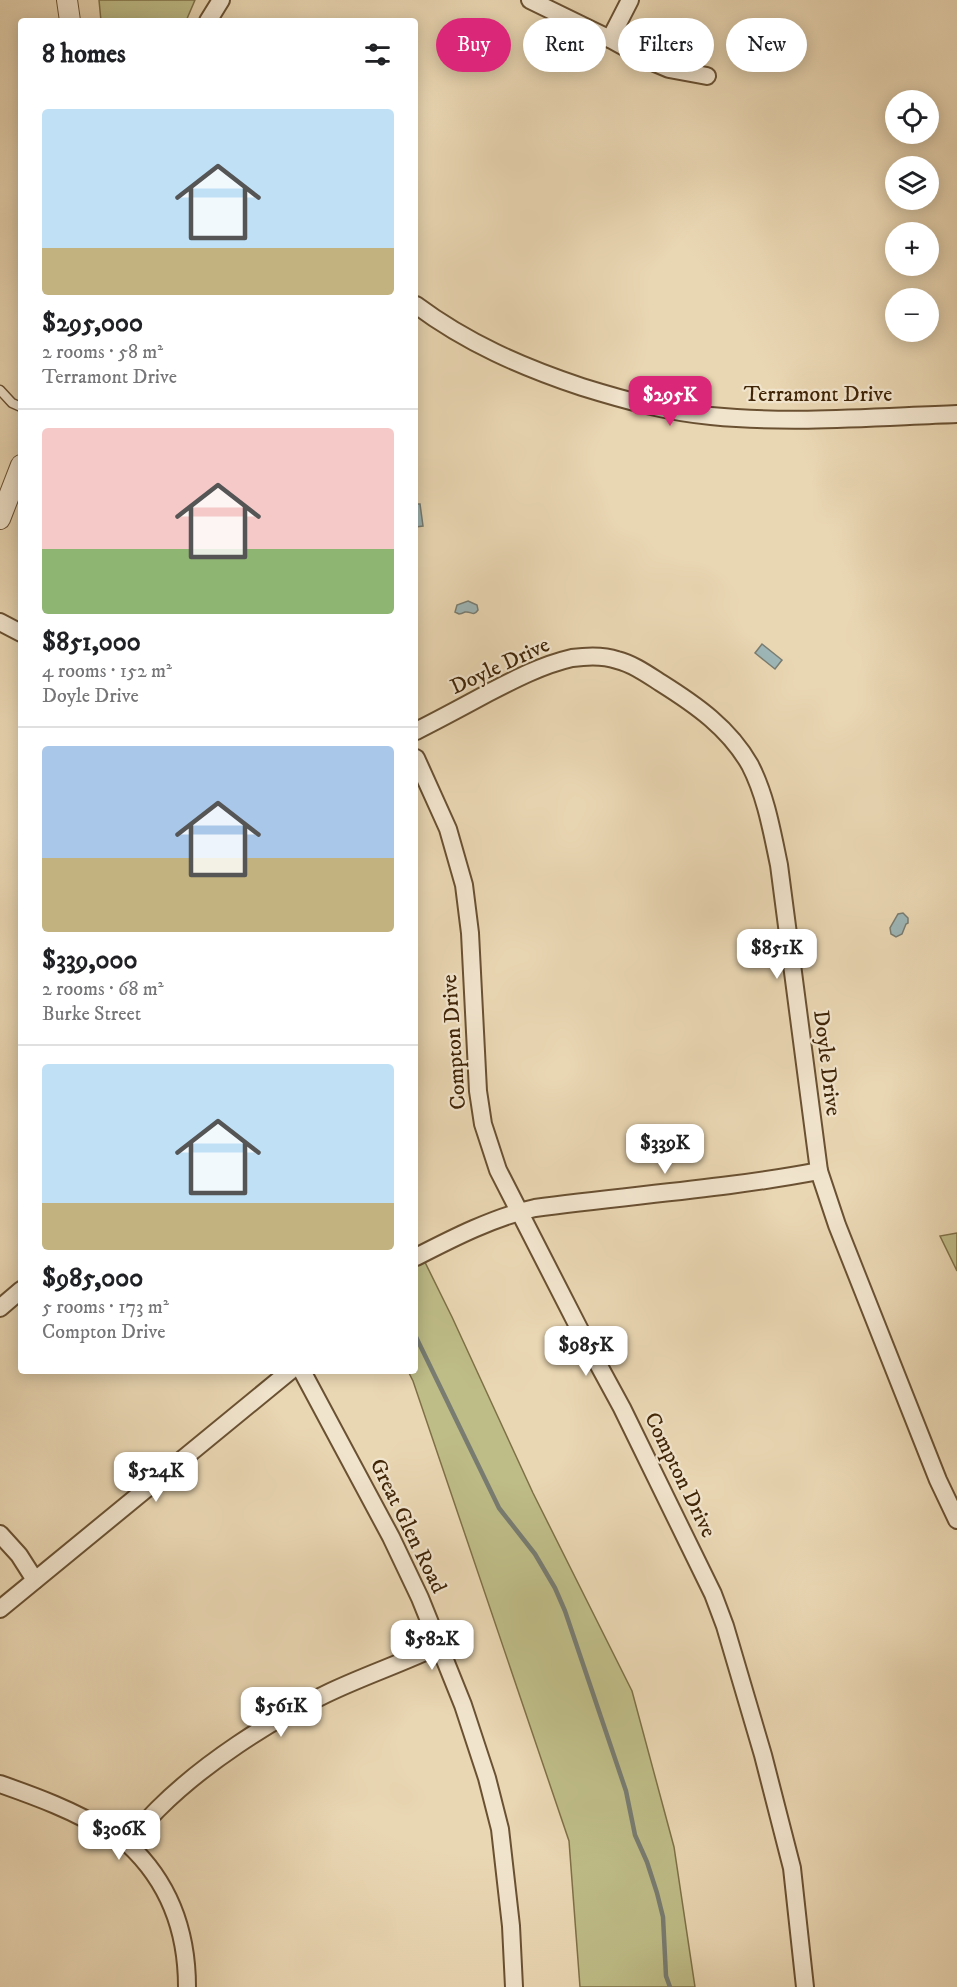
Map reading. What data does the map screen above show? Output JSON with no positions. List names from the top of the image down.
{
  "streets": {
    "street": [
      "Terramont Drive",
      "Doyle Drive",
      "Compton Drive",
      "Great Glen Road"
    ]
  },
  "page": {
    "chip": [
      "Buy",
      "Rent",
      "Filters",
      "New"
    ],
    "heading": "8 homes",
    "map_buttons": ["+", "−"],
    "list": [
      {
        "name": "$295,000",
        "note": "2 rooms · 58 m² · Terramont Drive"
      },
      {
        "name": "$851,000",
        "note": "4 rooms · 152 m² · Doyle Drive"
      },
      {
        "name": "$339,000",
        "note": "2 rooms · 68 m² · Burke Street"
      },
      {
        "name": "$985,000",
        "note": "5 rooms · 173 m² · Compton Drive"
      }
    ],
    "price": [
      "$295K",
      "$851K",
      "$339K",
      "$985K",
      "$524K",
      "$582K",
      "$561K",
      "$306K"
    ]
  }
}
